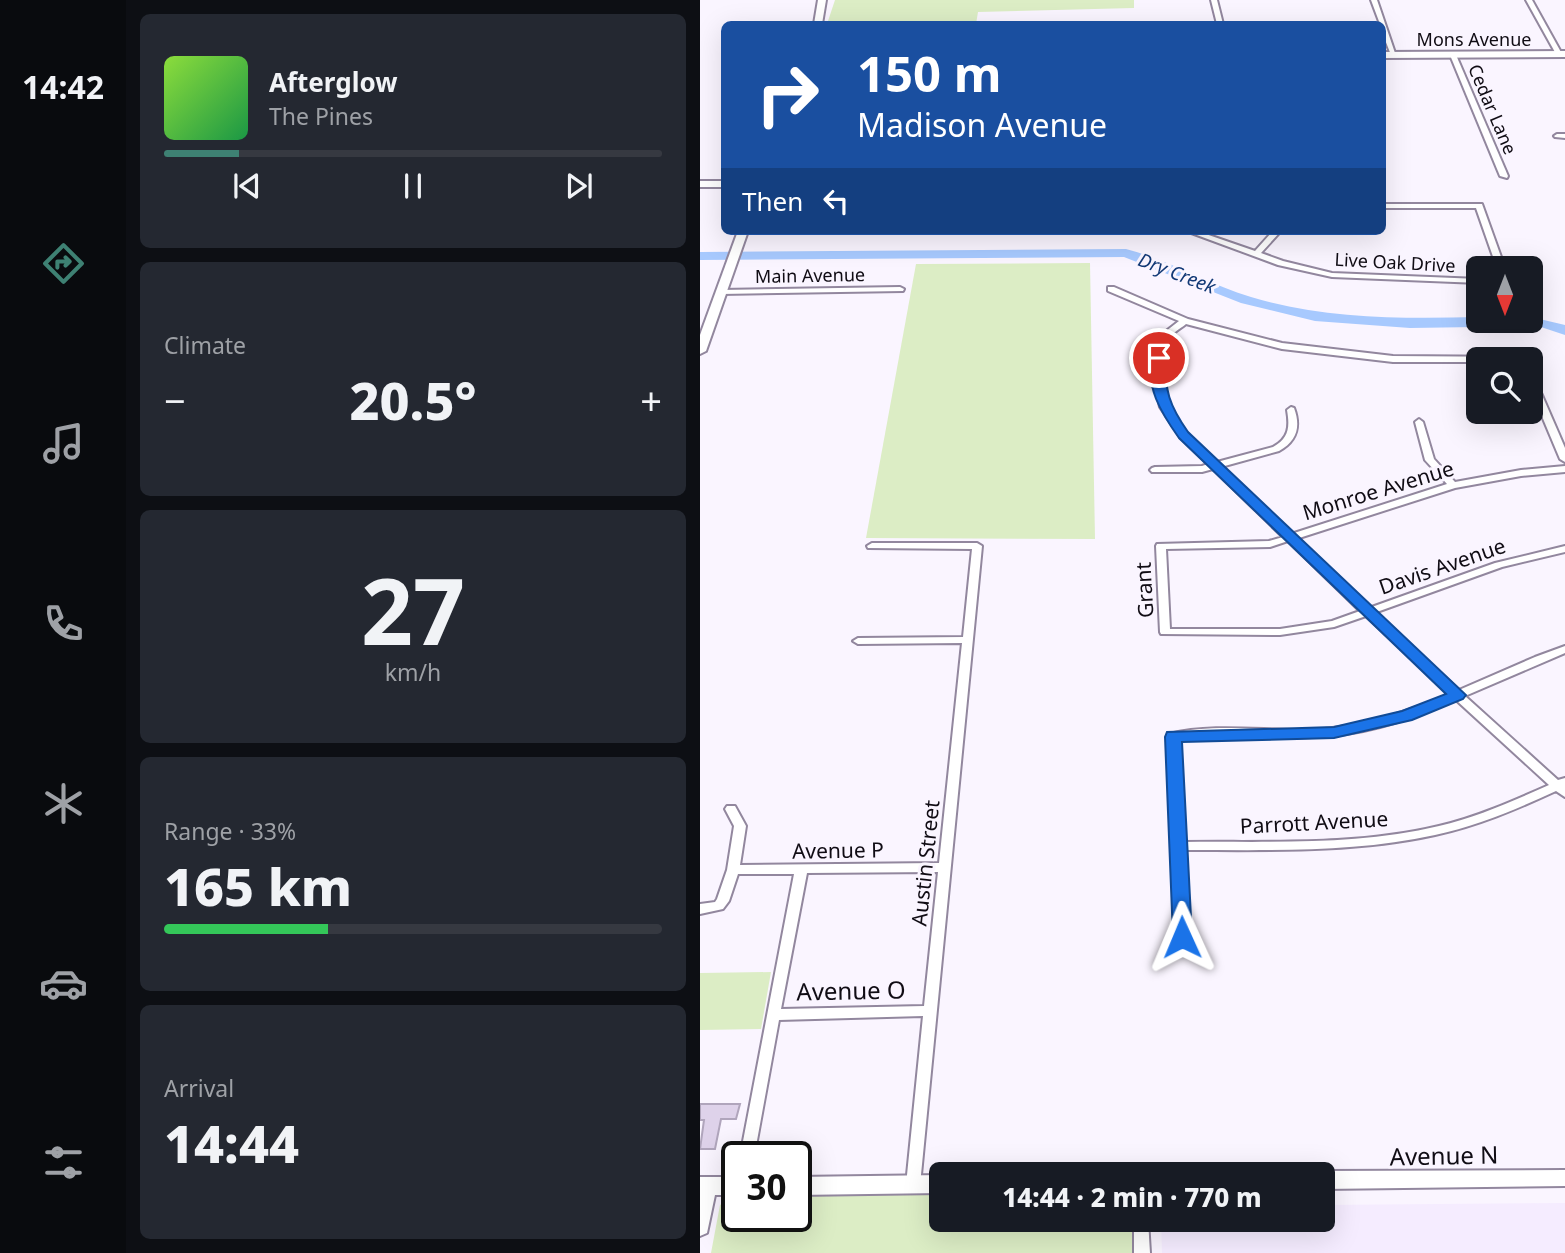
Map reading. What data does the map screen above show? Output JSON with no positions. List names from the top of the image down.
{
  "streets": {
    "street": [
      "Mons Avenue",
      "Cedar Lane",
      "Live Oak Drive",
      "Main Avenue",
      "Monroe Avenue",
      "Davis Avenue",
      "Grant",
      "Parrott Avenue",
      "Avenue P",
      "Austin Street",
      "Avenue O",
      "Avenue N"
    ]
  },
  "crossings": [
    ["Mons Avenue", "Cedar Lane"],
    ["Monroe Avenue", "Grant"],
    ["Davis Avenue", "Grant"],
    ["Avenue P", "Austin Street"],
    ["Austin Street", "Avenue O"]
  ],
  "water": ["Dry Creek"],
  "north": "bottom",
  "page": {
    "tabs": "14:42",
    "turn": ["150 m", "Madison Avenue"],
    "song": ["Afterglow", "The Pines"],
    "then": "Then",
    "tile": [
      "Climate",
      ["27", "km/h"],
      ["Range · 33%", "165 km"],
      ["Arrival", "14:44"]
    ],
    "heat": ["−", "20.5°", "+"],
    "limit": "30",
    "trip": "14:44 · 2 min · 770 m"
  }
}
